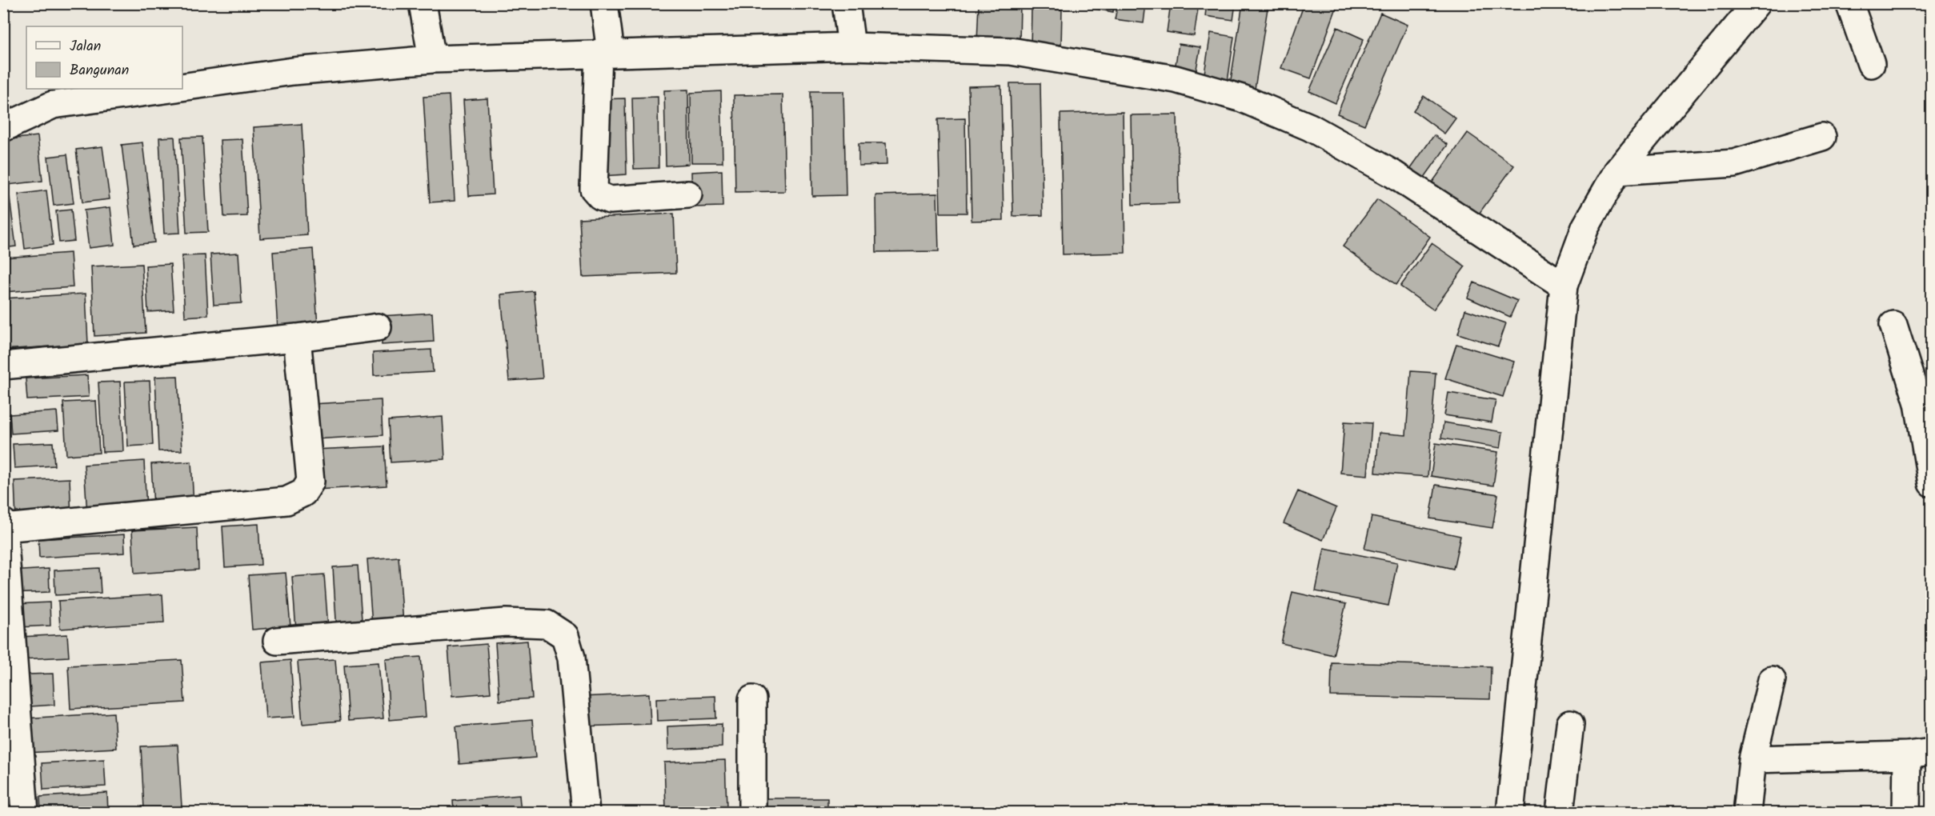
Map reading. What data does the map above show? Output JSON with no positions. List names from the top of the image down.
{
  "legend": ["Jalan", "Bangunan"]
}
